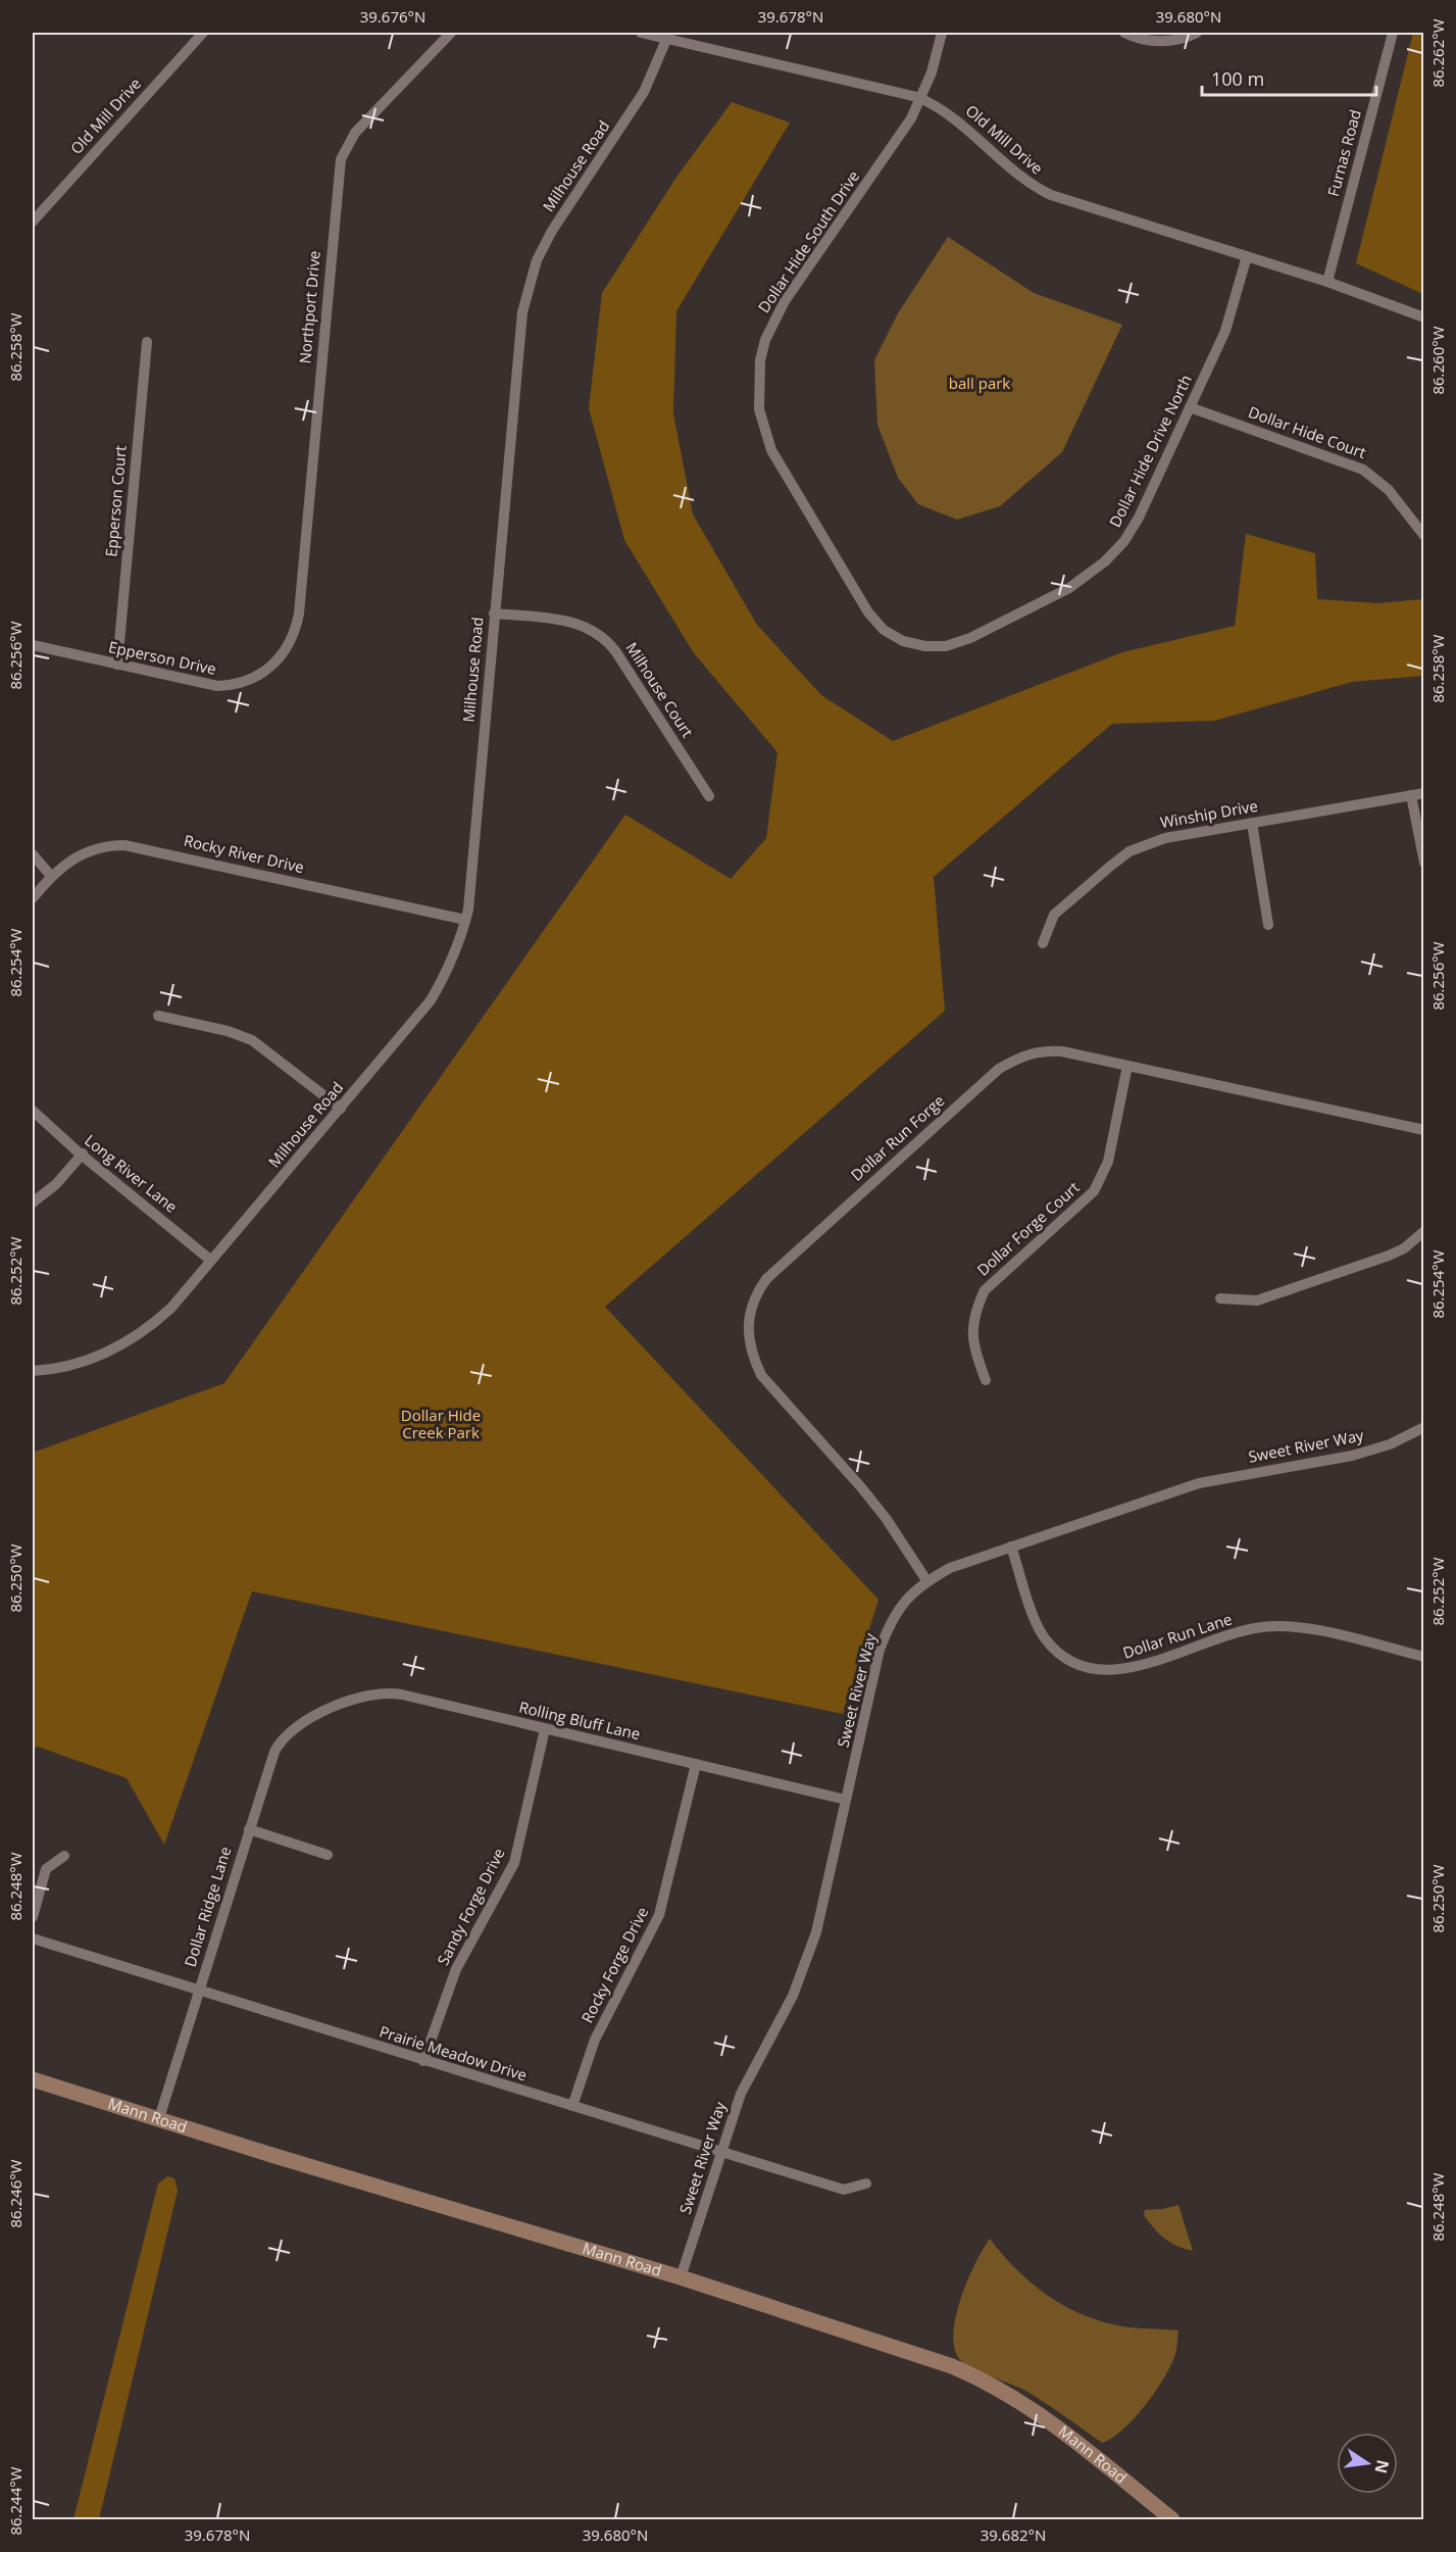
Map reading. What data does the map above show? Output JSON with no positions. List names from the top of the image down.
{
  "streets": {
    "main road": ["Mann Road"],
    "street": [
      "Old Mill Drive",
      "Furnas Road",
      "Milhouse Road",
      "Dollar Hide South Drive",
      "Northport Drive",
      "Dollar Hide Court",
      "Dollar Hide Drive North",
      "Epperson Court",
      "Epperson Drive",
      "Milhouse Court",
      "Winship Drive",
      "Rocky River Drive",
      "Dollar Run Forge",
      "Long River Lane",
      "Dollar Forge Court",
      "Sweet River Way",
      "Dollar Run Lane",
      "Rolling Bluff Lane",
      "Dollar Ridge Lane",
      "Sandy Forge Drive",
      "Rocky Forge Drive",
      "Prairie Meadow Drive"
    ]
  },
  "crossings": [
    ["Old Mill Drive", "Furnas Road"],
    ["Old Mill Drive", "Milhouse Road"],
    ["Old Mill Drive", "Dollar Hide South Drive"],
    ["Old Mill Drive", "Dollar Hide Drive North"],
    ["Milhouse Road", "Milhouse Court"],
    ["Milhouse Road", "Rocky River Drive"],
    ["Milhouse Road", "Long River Lane"],
    ["Dollar Hide South Drive", "Dollar Hide Drive North"],
    ["Northport Drive", "Epperson Drive"],
    ["Dollar Hide Court", "Dollar Hide Drive North"],
    ["Epperson Court", "Epperson Drive"],
    ["Dollar Run Forge", "Dollar Forge Court"],
    ["Dollar Run Forge", "Sweet River Way"],
    ["Sweet River Way", "Dollar Run Lane"],
    ["Sweet River Way", "Rolling Bluff Lane"],
    ["Sweet River Way", "Prairie Meadow Drive"],
    ["Sweet River Way", "Mann Road"],
    ["Rolling Bluff Lane", "Dollar Ridge Lane"],
    ["Rolling Bluff Lane", "Sandy Forge Drive"],
    ["Rolling Bluff Lane", "Rocky Forge Drive"],
    ["Dollar Ridge Lane", "Prairie Meadow Drive"],
    ["Dollar Ridge Lane", "Mann Road"],
    ["Sandy Forge Drive", "Prairie Meadow Drive"],
    ["Rocky Forge Drive", "Prairie Meadow Drive"]
  ],
  "parks": ["ball park", "Dollar Hide Creek Park"],
  "scale_bar": "100 m",
  "north": "right",
  "coordinates": [
    "39.676°N",
    "39.678°N",
    "39.680°N",
    "86.262°W",
    "86.258°W",
    "86.260°W",
    "86.256°W",
    "86.254°W",
    "86.252°W",
    "86.250°W",
    "86.248°W",
    "86.246°W",
    "86.244°W",
    "39.682°N"
  ]
}
